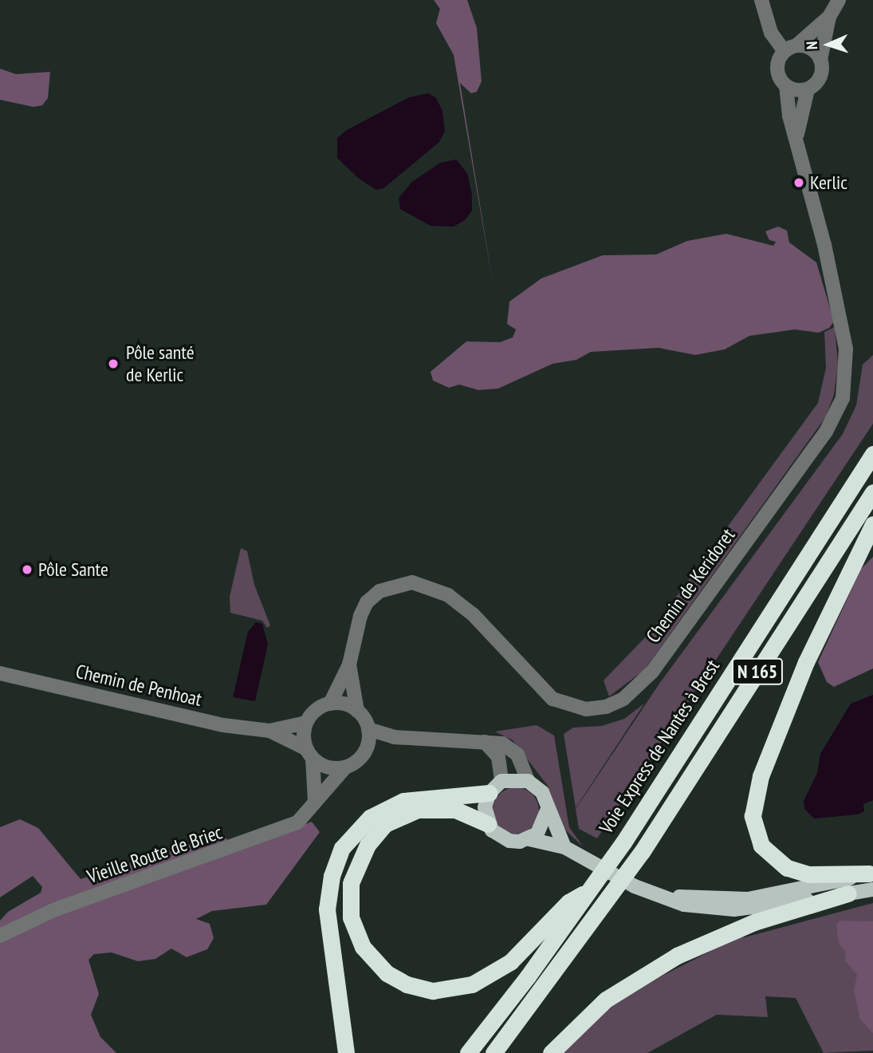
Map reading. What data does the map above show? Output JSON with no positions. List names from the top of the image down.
{
  "streets": {
    "highway": ["N 165", "Voie Express de Nantes à Brest"],
    "street": ["Chemin de Keridoret", "Chemin de Penhoat", "Vieille Route de Briec"]
  },
  "crossings": [
    ["Chemin de Keridoret", "Chemin de Penhoat"],
    ["Chemin de Keridoret", "Vieille Route de Briec"],
    ["Chemin de Penhoat", "Vieille Route de Briec"]
  ],
  "places": ["Kerlic", "Pôle santé de Kerlic", "Pôle Sante"],
  "north": "left"
}
